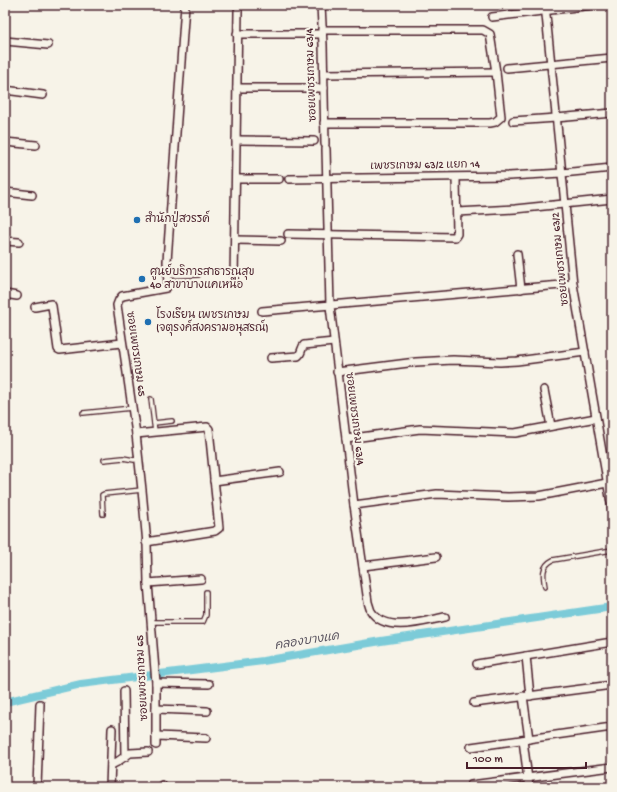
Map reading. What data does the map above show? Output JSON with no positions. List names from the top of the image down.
{
  "streets": {
    "street": [
      "ซอยเพชรเกษม 63/4",
      "เพชรเกษม 63/2 แยก 14",
      "ซอยเพชรเกษม 63/2",
      "ซอยเพชรเกษม 65"
    ]
  },
  "crossings": [
    ["ซอยเพชรเกษม 63/4", "เพชรเกษม 63/2 แยก 14"],
    ["เพชรเกษม 63/2 แยก 14", "ซอยเพชรเกษม 63/2"]
  ],
  "water": ["คลองบางแค"],
  "places": ["สำนักปู่สวรรค์", "ศูนย์บริการสาธารณสุข 40 สาขาบางแคเหนือ", "โรงเรียน เพชรเกษม (จตุรงค์สงครามอนุสรณ์)"],
  "scale_bar": "100 m"
}
